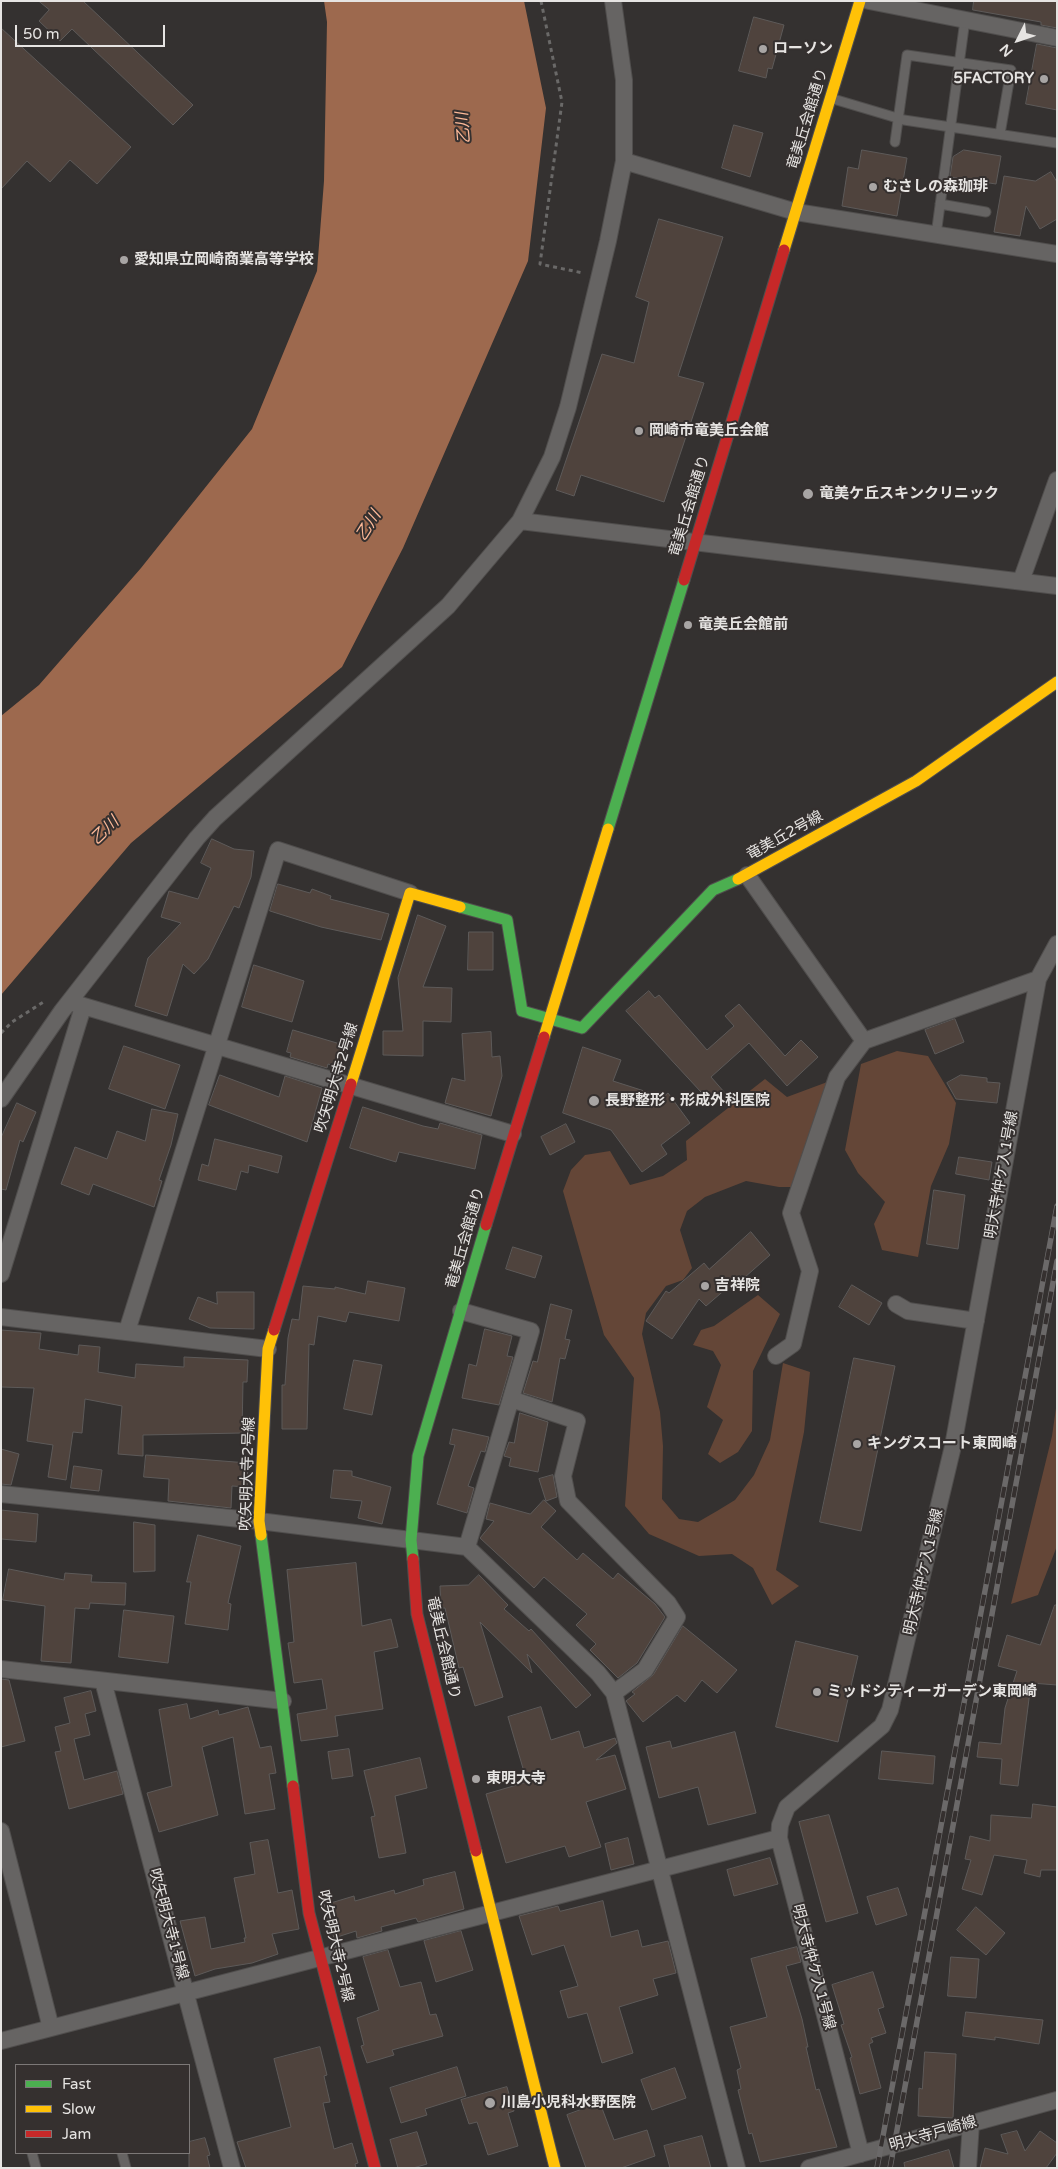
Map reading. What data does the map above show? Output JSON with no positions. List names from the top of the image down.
{
  "streets": {
    "street": [
      "竜美丘会館通り",
      "竜美丘2号線",
      "吹矢明大寺2号線",
      "明大寺仲ケ入1号線",
      "吹矢明大寺1号線",
      "明大寺戸崎線"
    ]
  },
  "crossings": [
    ["竜美丘会館通り", "竜美丘2号線"],
    ["明大寺仲ケ入1号線", "明大寺戸崎線"]
  ],
  "water": ["乙川"],
  "places": [
    "ローソン",
    "5FACTORY",
    "むさしの森珈琲",
    "愛知県立岡崎商業高等学校",
    "岡崎市竜美丘会館",
    "竜美ケ丘スキンクリニック",
    "竜美丘会館前",
    "長野整形・形成外科医院",
    "吉祥院",
    "キングスコート東岡崎",
    "ミッドシティーガーデン東岡崎",
    "東明大寺",
    "川島小児科水野医院"
  ],
  "legend": ["Fast", "Slow", "Jam"],
  "scale_bar": "50 m",
  "north": "bottom left"
}
